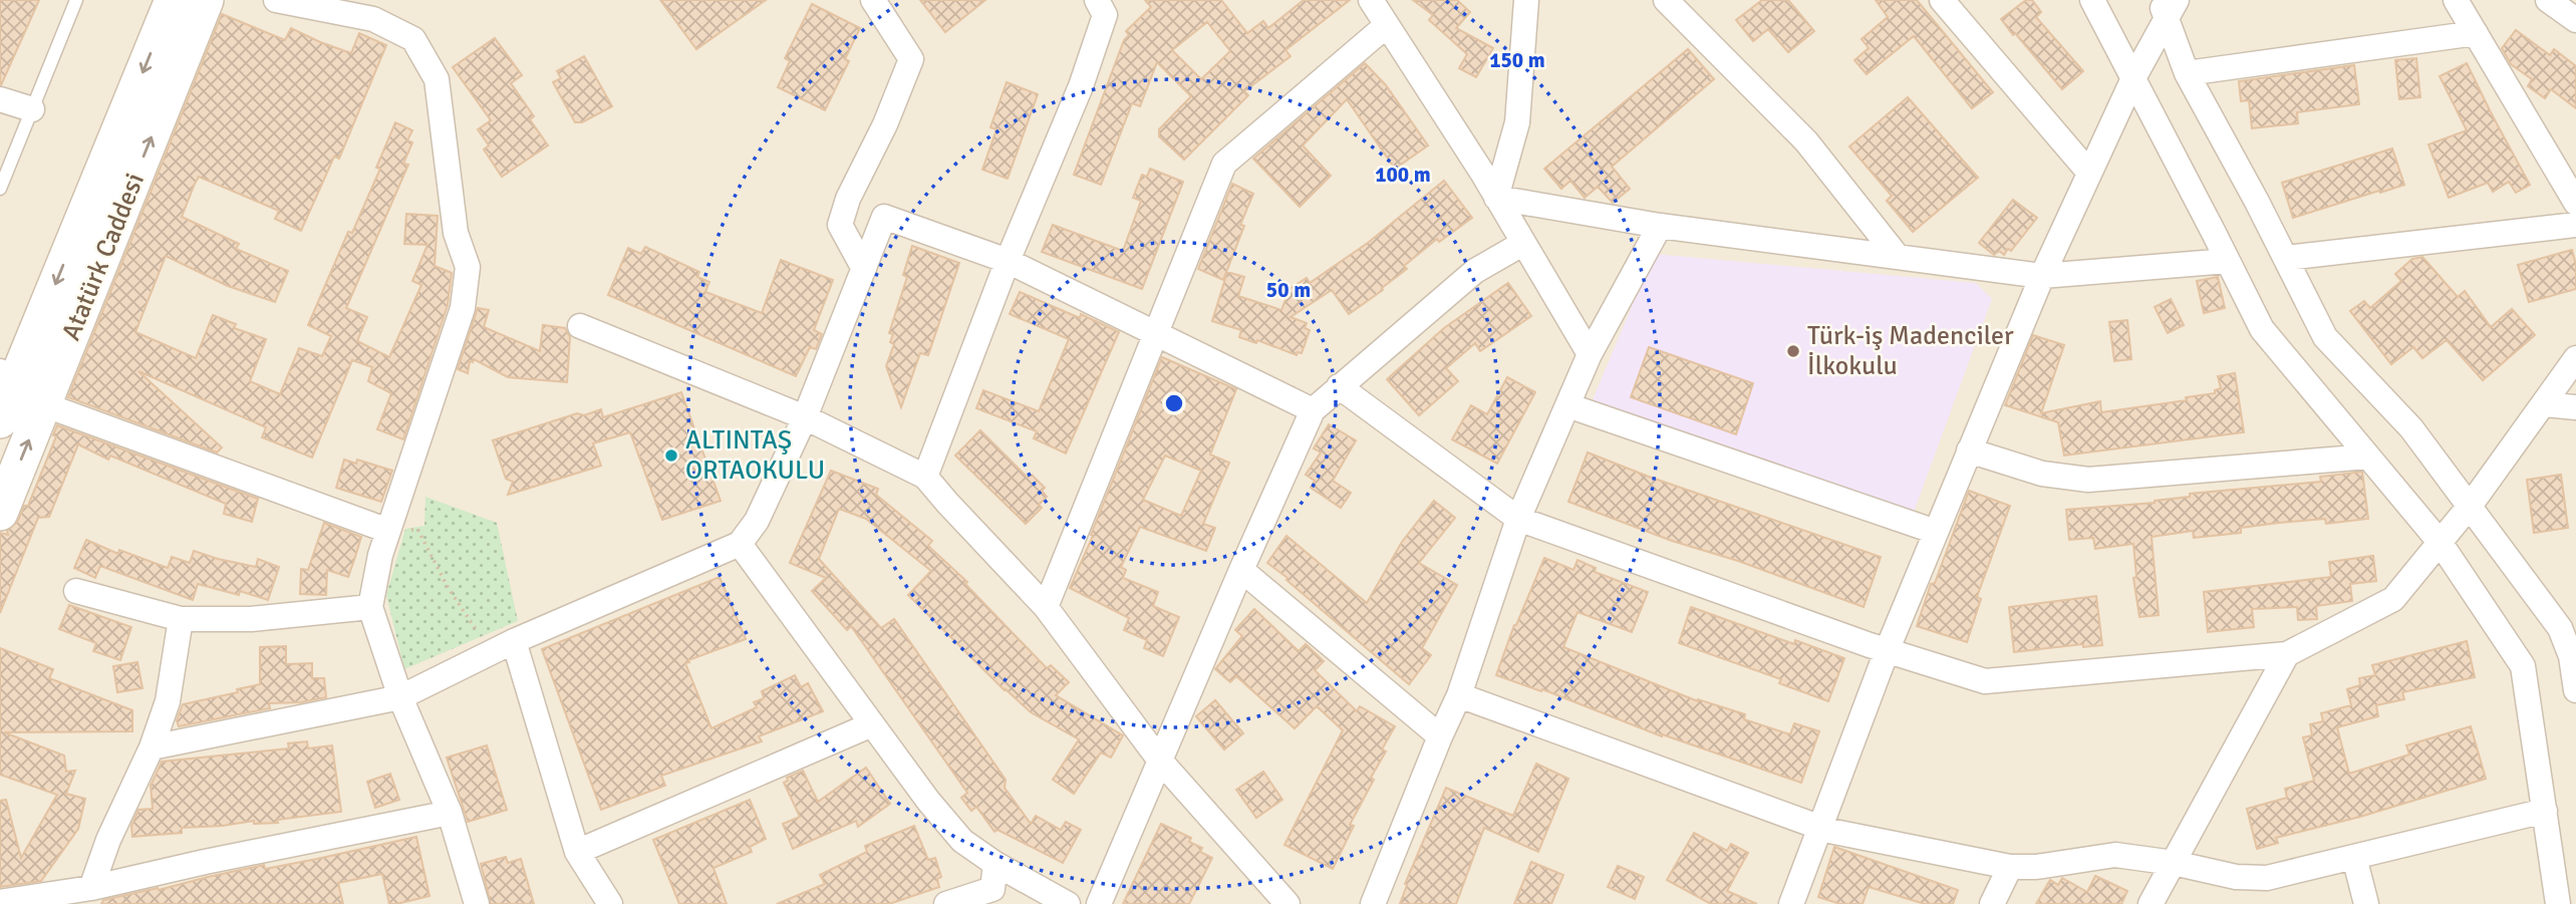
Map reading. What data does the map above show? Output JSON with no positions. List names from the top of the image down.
{
  "streets": {
    "main road": ["Atatürk Caddesi"]
  },
  "places": ["Türk-iş Madenciler İlkokulu", "ALTINTAŞ ORTAOKULU"],
  "rings": ["150 m", "100 m", "50 m"]
}
